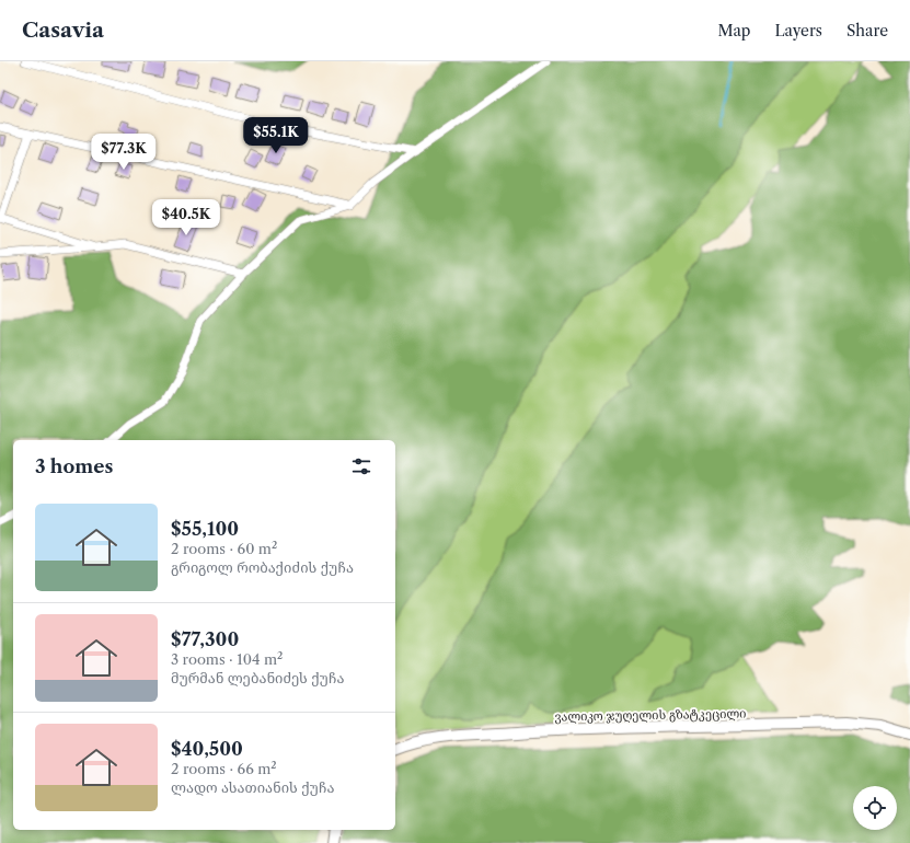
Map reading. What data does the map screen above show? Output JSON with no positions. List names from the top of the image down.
{
  "streets": {
    "main road": ["ვალიკო ჯუღელის გზატკეცილი"]
  },
  "page": {
    "header": "Casavia",
    "nav": ["Map", "Layers", "Share"],
    "price": ["$55.1K", "$77.3K", "$40.5K"],
    "heading": "3 homes",
    "list": [
      {
        "name": "$55,100",
        "note": "2 rooms · 60 m² · გრიგოლ რობაქიძის ქუჩა"
      },
      {
        "name": "$77,300",
        "note": "3 rooms · 104 m² · მურმან ლებანიძეს ქუჩა"
      },
      {
        "name": "$40,500",
        "note": "2 rooms · 66 m² · ლადო ასათიანის ქუჩა"
      }
    ]
  }
}
